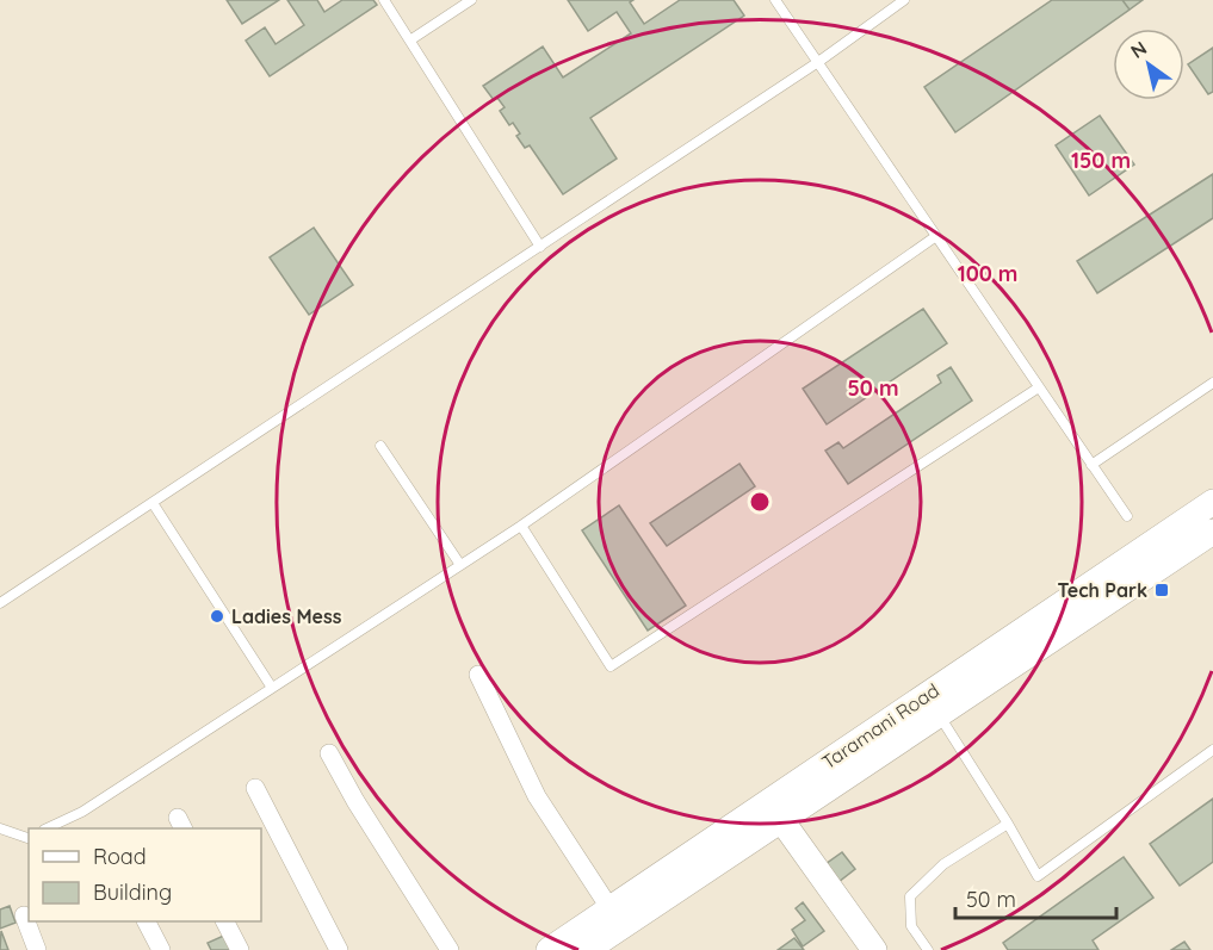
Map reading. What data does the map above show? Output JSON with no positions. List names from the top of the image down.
{
  "streets": {
    "street": ["Taramani Road"]
  },
  "places": {
    "transit": ["Tech Park"],
    "other": ["Ladies Mess"]
  },
  "legend": ["Road", "Building"],
  "scale_bar": "50 m",
  "north": "top left",
  "rings": ["150 m", "100 m", "50 m"]
}
